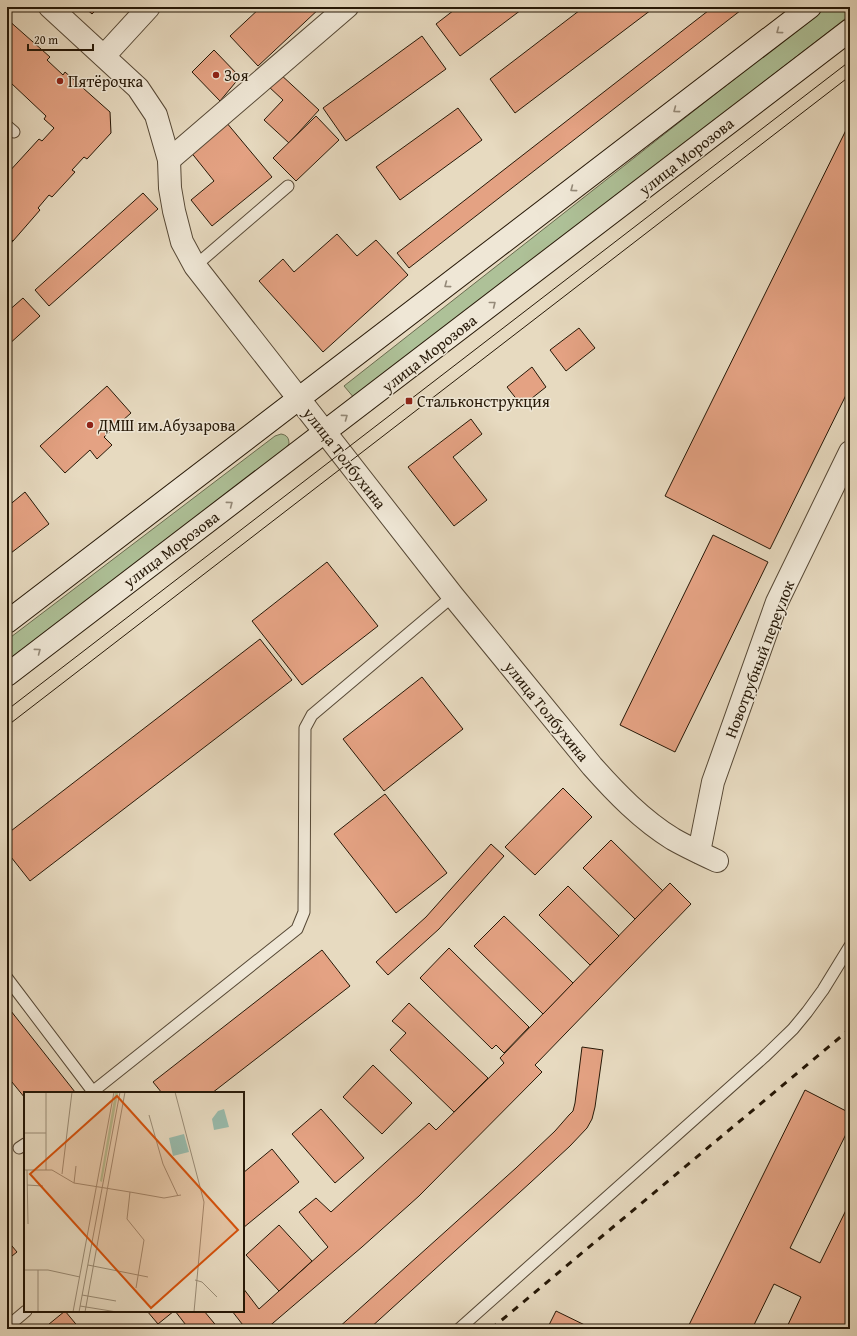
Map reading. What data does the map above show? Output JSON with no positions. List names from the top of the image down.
{
  "streets": {
    "main road": ["улица Морозова", "улица Толбухина", "Новотрубный переулок"]
  },
  "crossings": [
    ["улица Морозова", "улица Толбухина"],
    ["улица Толбухина", "Новотрубный переулок"]
  ],
  "places": {
    "other": ["Зоя", "Пятёрочка", "ДМШ им.Абузарова"],
    "transit": ["Стальконструкция"]
  },
  "scale_bar": "20 m"
}
